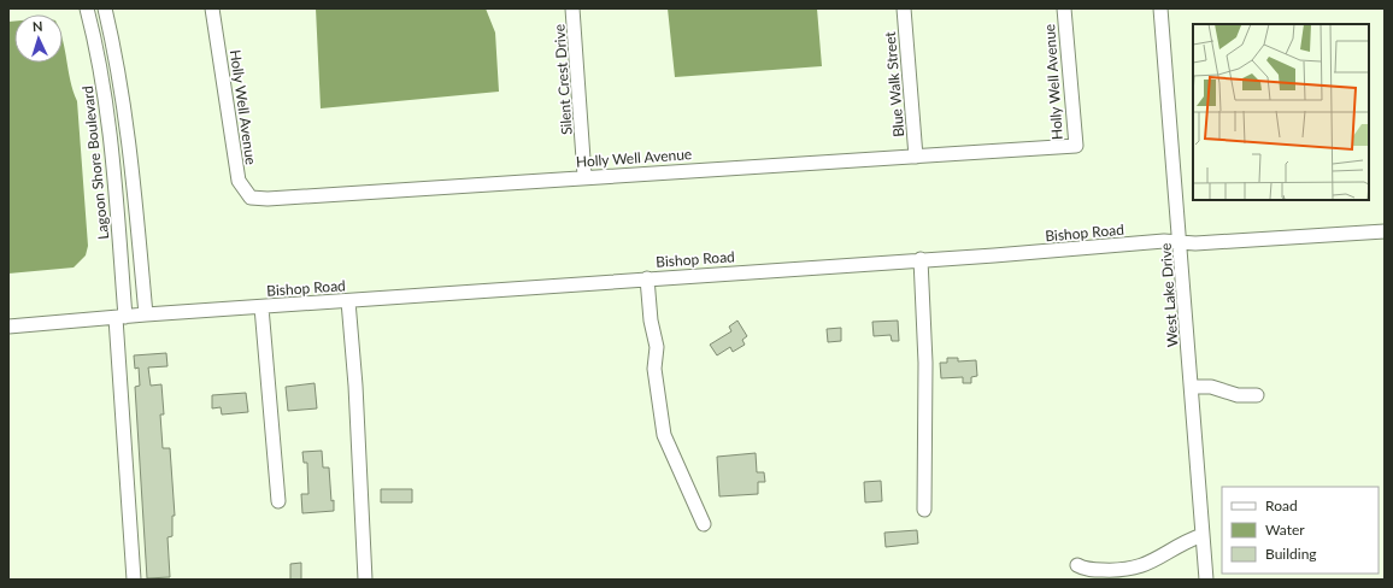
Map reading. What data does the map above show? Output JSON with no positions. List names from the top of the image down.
{
  "streets": {
    "street": [
      "Silent Crest Drive",
      "Holly Well Avenue",
      "Blue Walk Street",
      "Lagoon Shore Boulevard",
      "Bishop Road",
      "West Lake Drive"
    ]
  },
  "crossings": [
    ["Silent Crest Drive", "Holly Well Avenue"],
    ["Holly Well Avenue", "Blue Walk Street"],
    ["Lagoon Shore Boulevard", "Bishop Road"],
    ["Bishop Road", "West Lake Drive"]
  ],
  "legend": ["Road", "Water", "Building"],
  "north": "top"
}
